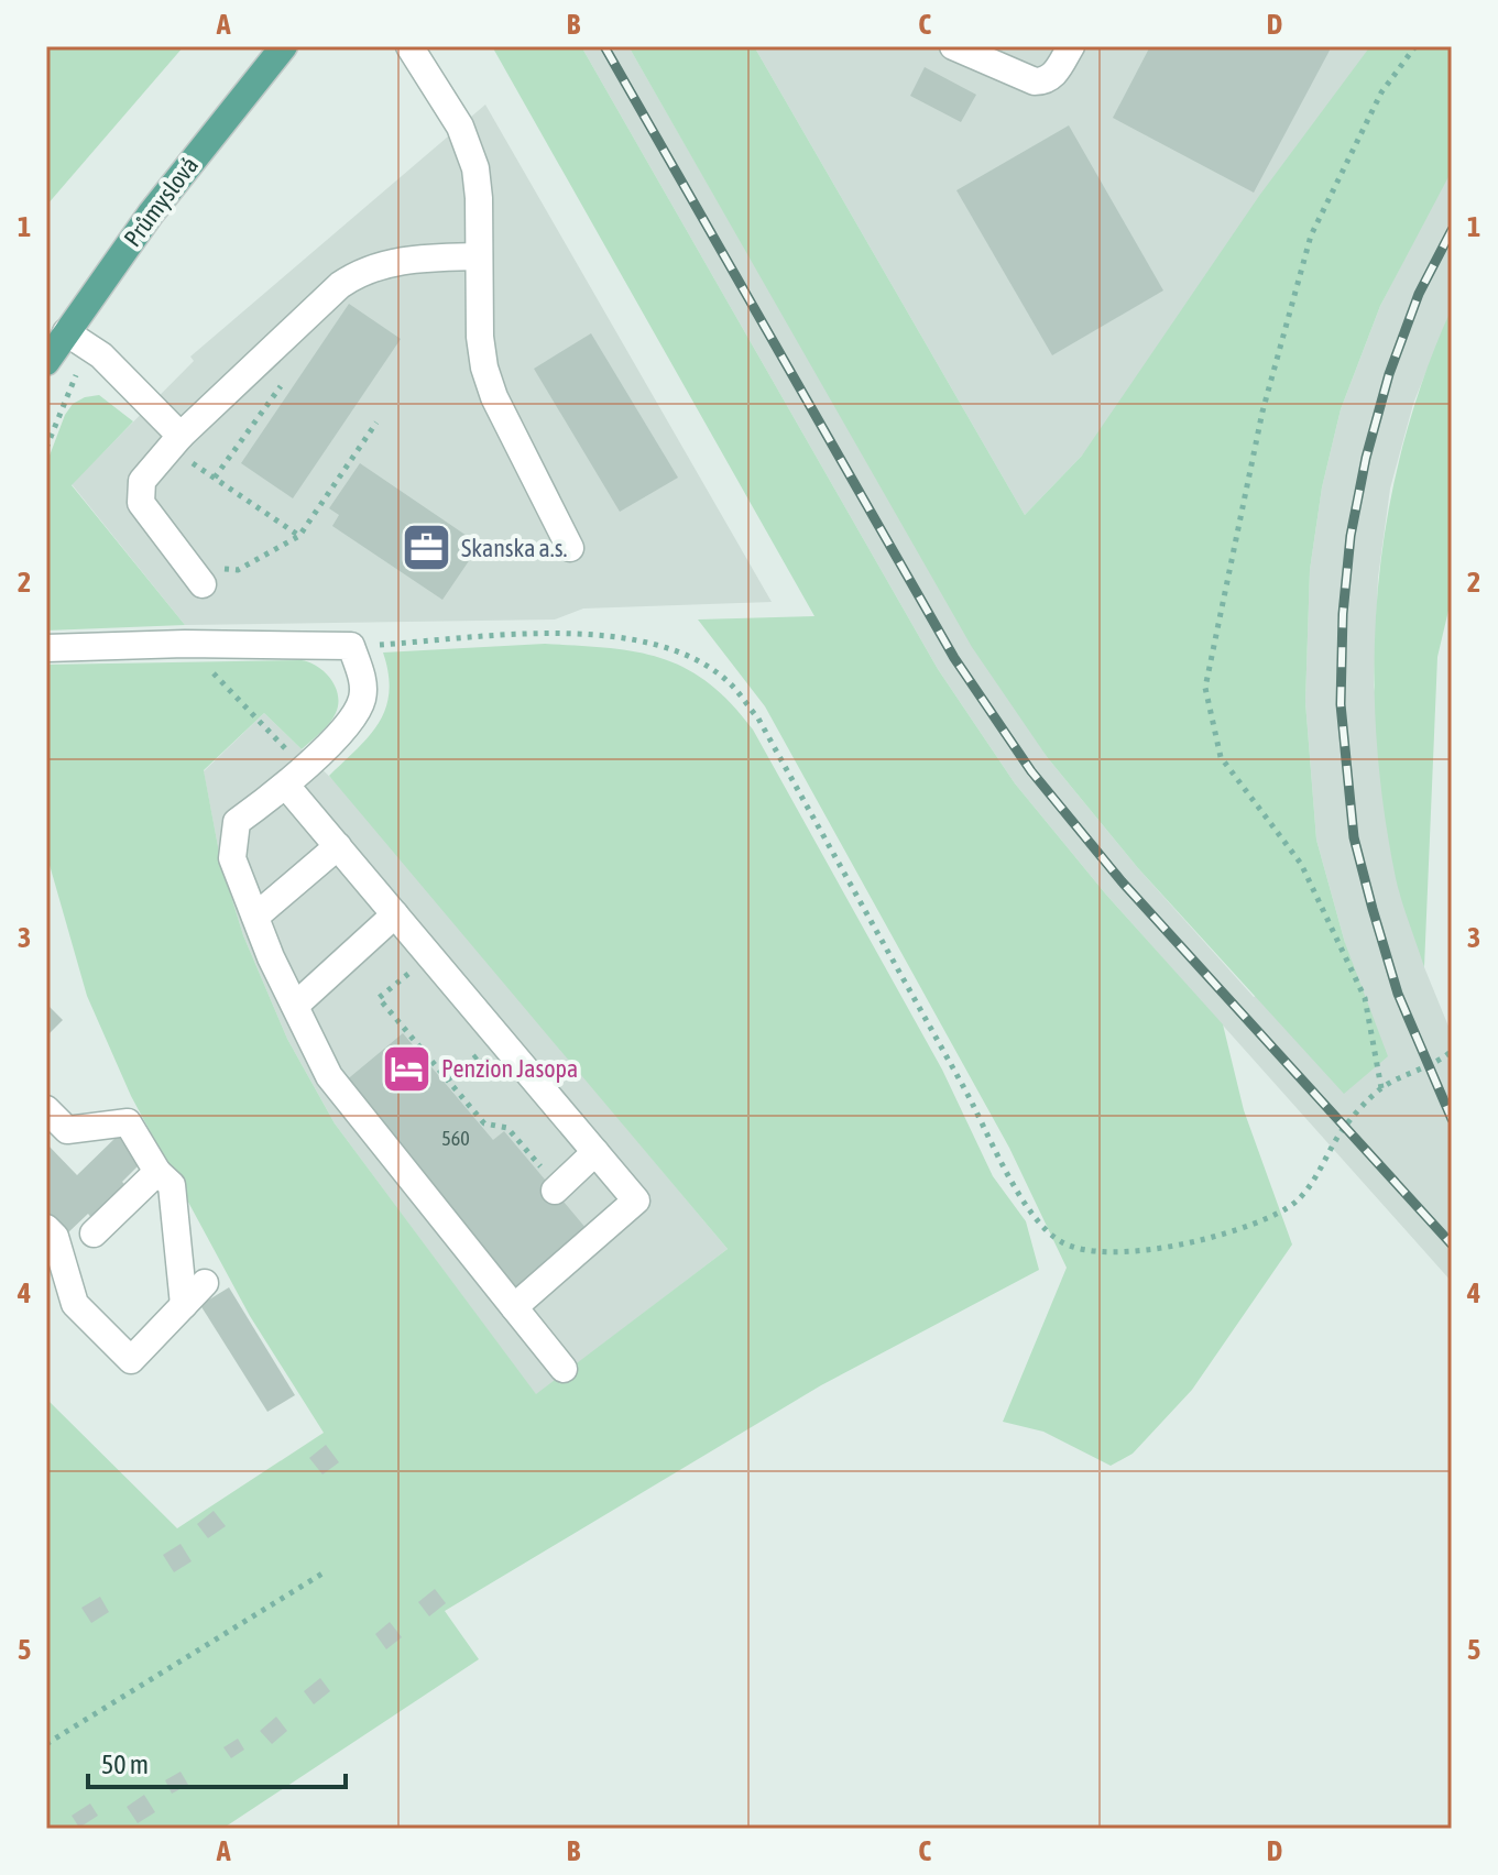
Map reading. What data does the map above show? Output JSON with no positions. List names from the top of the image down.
{
  "streets": {
    "main road": ["Průmyslová"]
  },
  "places": {
    "office": ["Skanska a.s."],
    "hotel": ["Penzion Jasopa"]
  },
  "house_numbers": ["560"],
  "scale_bar": "50 m",
  "grid": {
    "columns": [
      "A",
      "B",
      "C",
      "D"
    ],
    "rows": [
      "1",
      "2",
      "3",
      "4",
      "5"
    ]
  }
}
